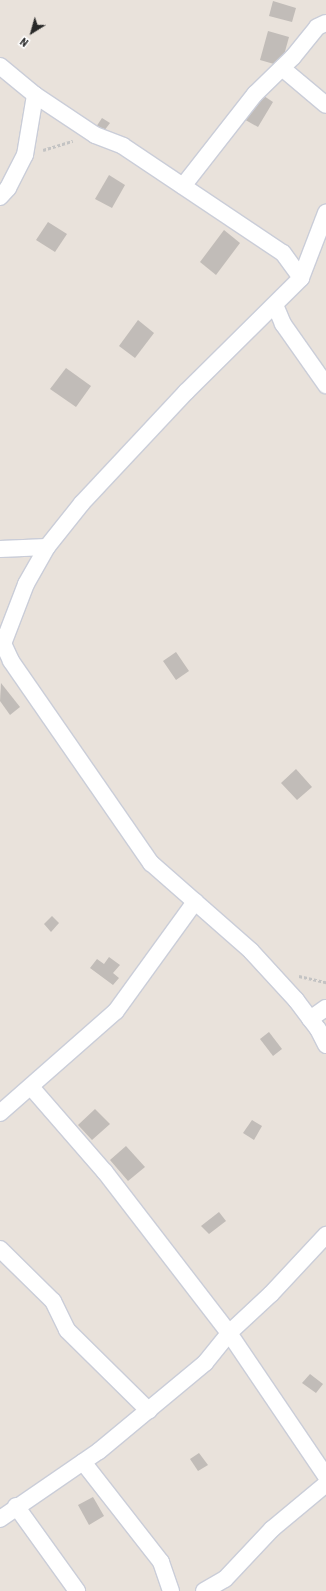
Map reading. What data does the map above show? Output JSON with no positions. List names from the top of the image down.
{
  "north": "bottom left"
}
